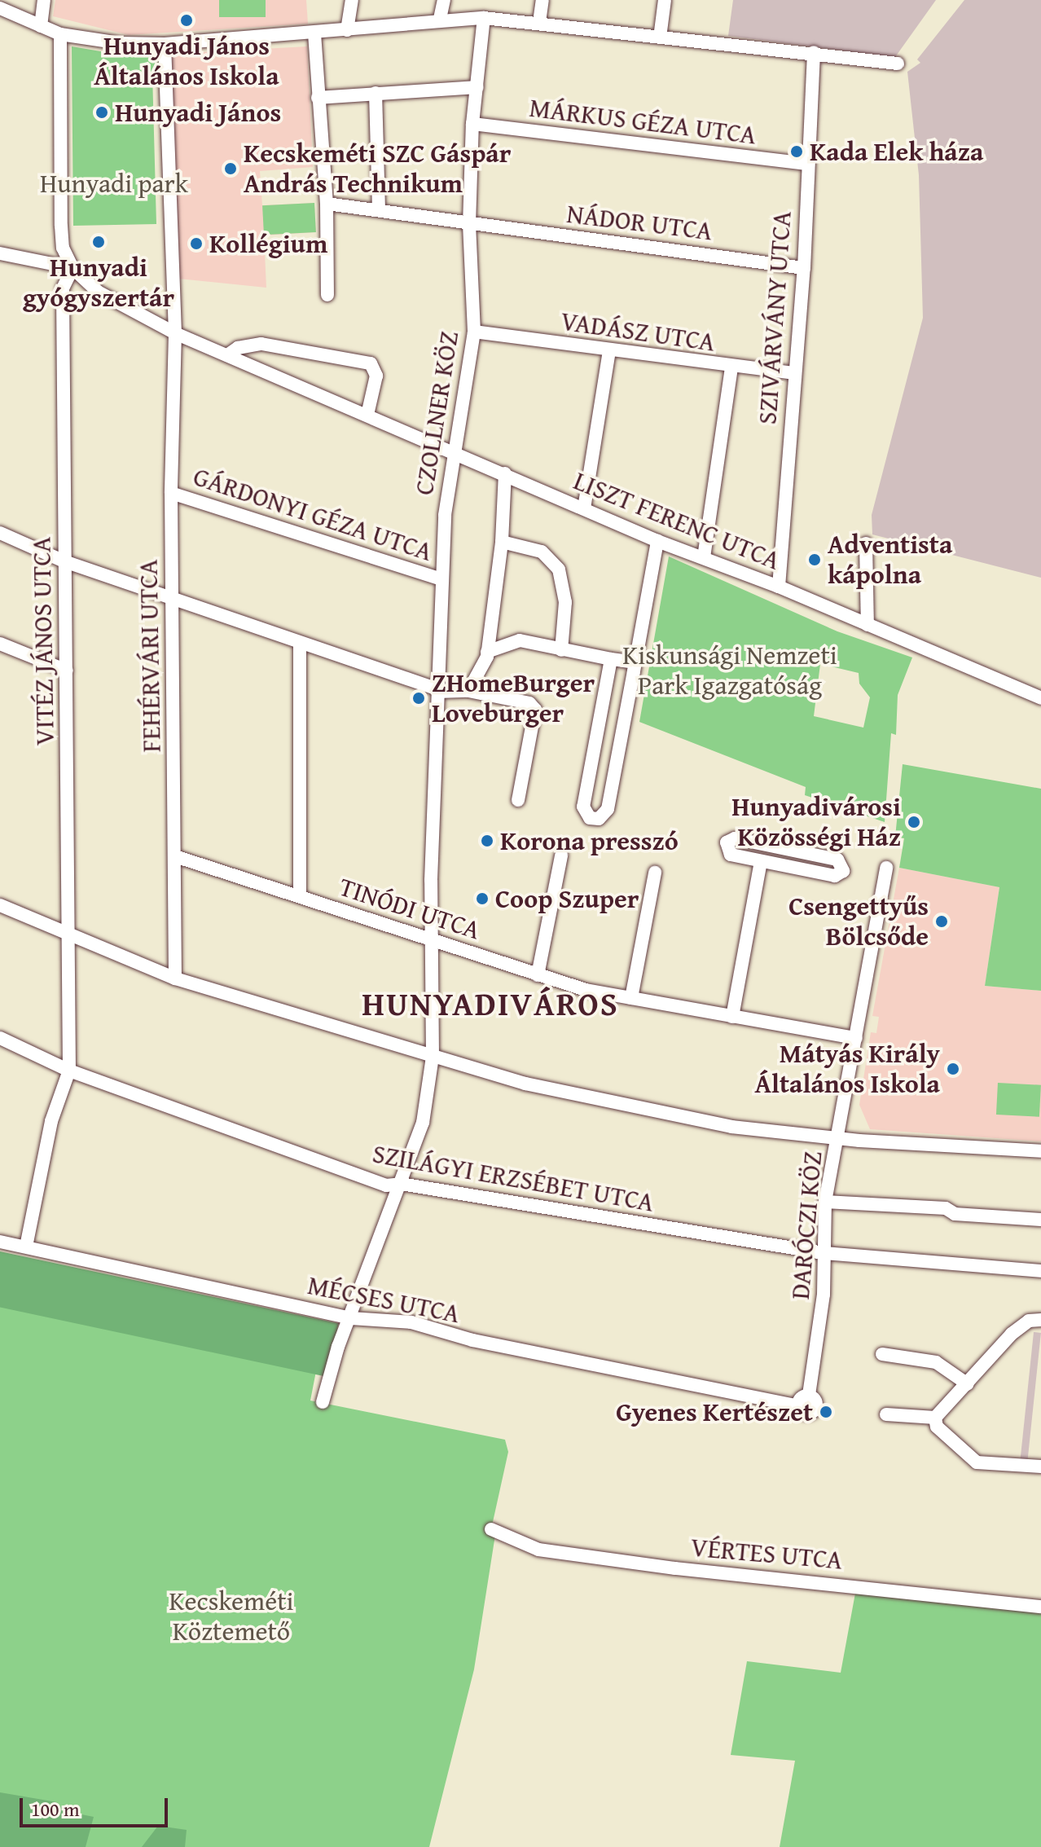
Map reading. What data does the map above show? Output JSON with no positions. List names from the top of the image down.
{
  "streets": {
    "street": [
      "MÁRKUS GÉZA UTCA",
      "NÁDOR UTCA",
      "SZIVÁRVÁNY UTCA",
      "VADÁSZ UTCA",
      "CZOLLNER KÖZ",
      "GÁRDONYI GÉZA UTCA",
      "LISZT FERENC UTCA",
      "VITÉZ JÁNOS UTCA",
      "FEHÉRVÁRI UTCA",
      "TINÓDI UTCA",
      "SZILÁGYI ERZSÉBET UTCA",
      "DARÓCZI KÖZ",
      "MÉCSES UTCA",
      "VÉRTES UTCA"
    ]
  },
  "crossings": [
    ["MÁRKUS GÉZA UTCA", "SZIVÁRVÁNY UTCA"],
    ["MÁRKUS GÉZA UTCA", "CZOLLNER KÖZ"],
    ["NÁDOR UTCA", "SZIVÁRVÁNY UTCA"],
    ["NÁDOR UTCA", "CZOLLNER KÖZ"],
    ["SZIVÁRVÁNY UTCA", "VADÁSZ UTCA"],
    ["SZIVÁRVÁNY UTCA", "LISZT FERENC UTCA"],
    ["VADÁSZ UTCA", "CZOLLNER KÖZ"],
    ["CZOLLNER KÖZ", "GÁRDONYI GÉZA UTCA"],
    ["CZOLLNER KÖZ", "LISZT FERENC UTCA"],
    ["CZOLLNER KÖZ", "TINÓDI UTCA"],
    ["CZOLLNER KÖZ", "SZILÁGYI ERZSÉBET UTCA"],
    ["CZOLLNER KÖZ", "MÉCSES UTCA"],
    ["GÁRDONYI GÉZA UTCA", "FEHÉRVÁRI UTCA"],
    ["LISZT FERENC UTCA", "VITÉZ JÁNOS UTCA"],
    ["LISZT FERENC UTCA", "FEHÉRVÁRI UTCA"],
    ["VITÉZ JÁNOS UTCA", "SZILÁGYI ERZSÉBET UTCA"],
    ["VITÉZ JÁNOS UTCA", "MÉCSES UTCA"],
    ["FEHÉRVÁRI UTCA", "TINÓDI UTCA"],
    ["TINÓDI UTCA", "DARÓCZI KÖZ"],
    ["SZILÁGYI ERZSÉBET UTCA", "DARÓCZI KÖZ"],
    ["DARÓCZI KÖZ", "MÉCSES UTCA"]
  ],
  "districts": ["HUNYADIVÁROS"],
  "parks": ["Hunyadi park", "Kiskunsági Nemzeti Park Igazgatóság", "Kecskeméti Köztemető"],
  "places": [
    "Hunyadi János Általános Iskola",
    "Hunyadi János",
    "Kada Elek háza",
    "Kecskeméti SZC Gáspár András Technikum",
    "Hunyadi gyógyszertár",
    "Kollégium",
    "Adventista kápolna",
    "ZHomeBurger Loveburger",
    "Hunyadivárosi Közösségi Ház",
    "Korona presszó",
    "Coop Szuper",
    "Csengettyűs Bölcsőde",
    "Mátyás Király Általános Iskola",
    "Gyenes Kertészet"
  ],
  "scale_bar": "100 m"
}
